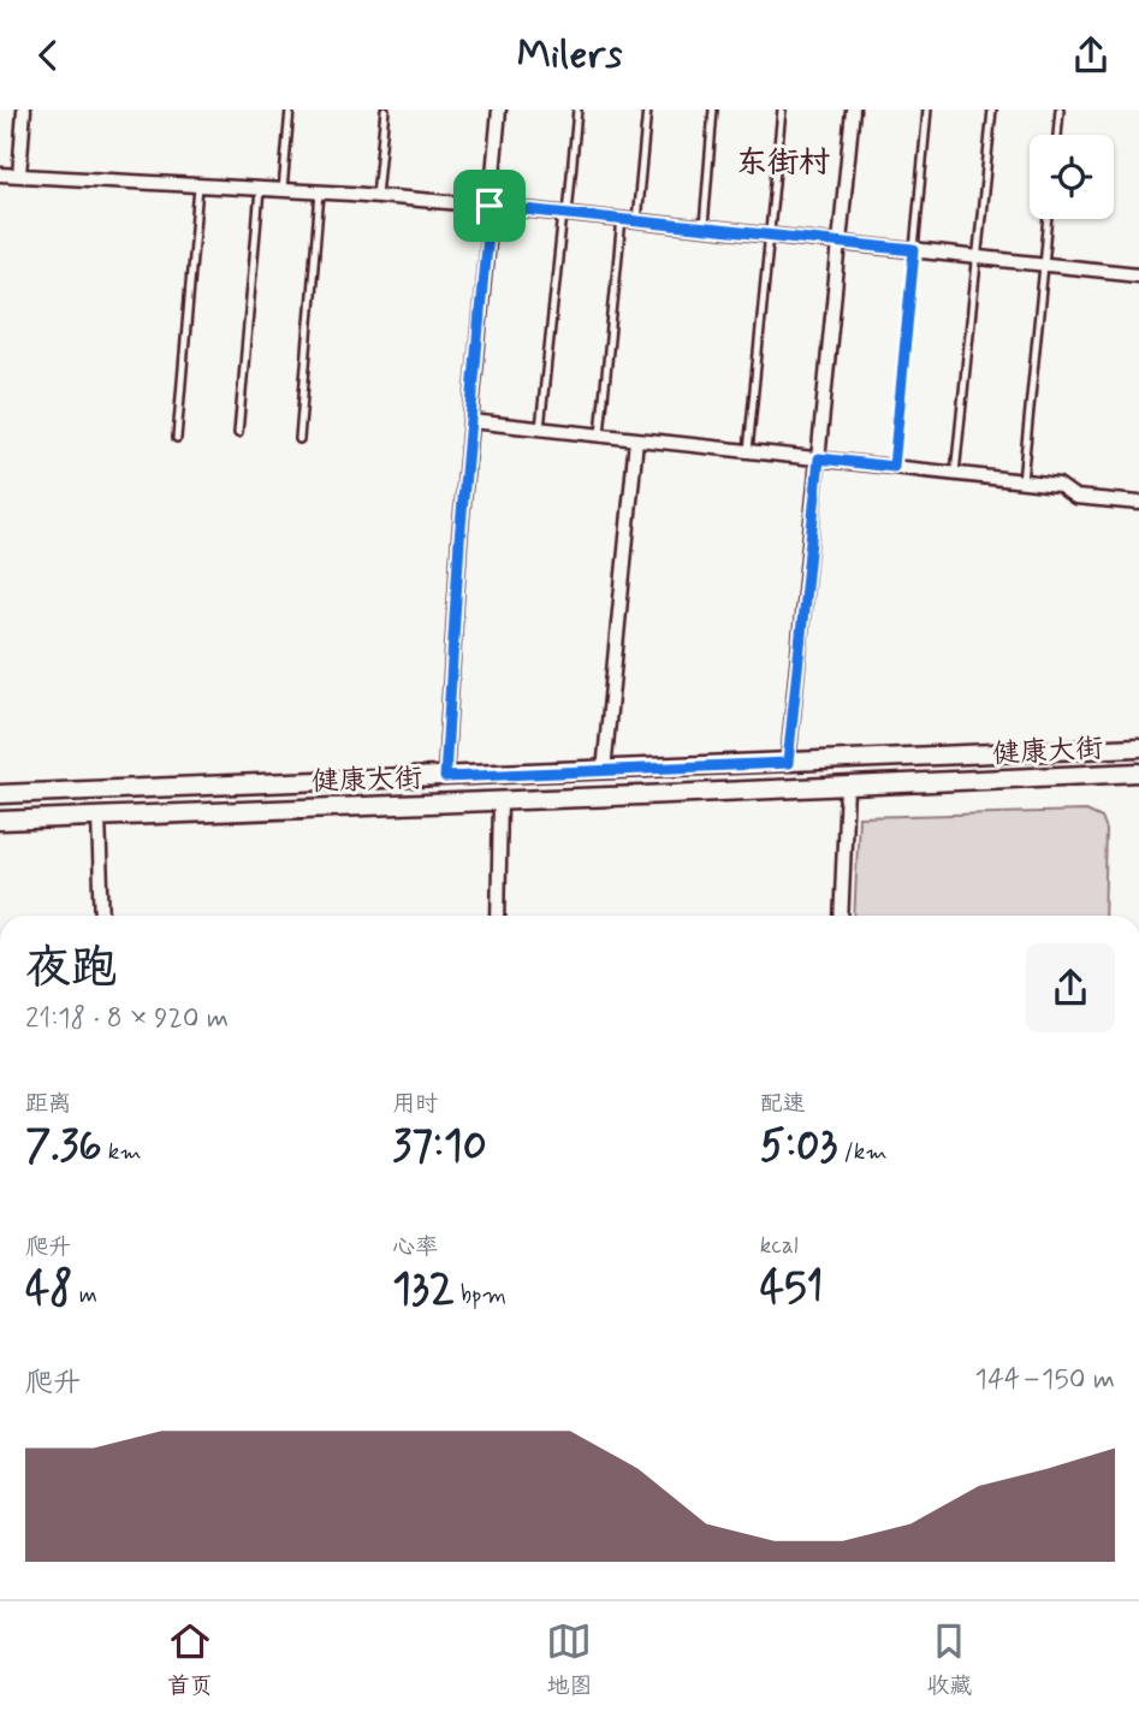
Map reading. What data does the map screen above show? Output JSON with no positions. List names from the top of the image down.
{
  "streets": {
    "main road": ["健康大街"]
  },
  "districts": ["东街村"],
  "page": {
    "header": "Milers",
    "heading": ["夜跑", "21:18 · 8 × 920 m"],
    "stats": [
      ["距离", "7.36 km"],
      ["用时", "37:10"],
      ["配速", "5:03 /km"],
      ["爬升", "48 m"],
      ["心率", "132 bpm"],
      ["kcal", "451"]
    ],
    "chart": ["爬升", "144–150 m"],
    "tabs": ["首页", "地图", "收藏"]
  }
}
